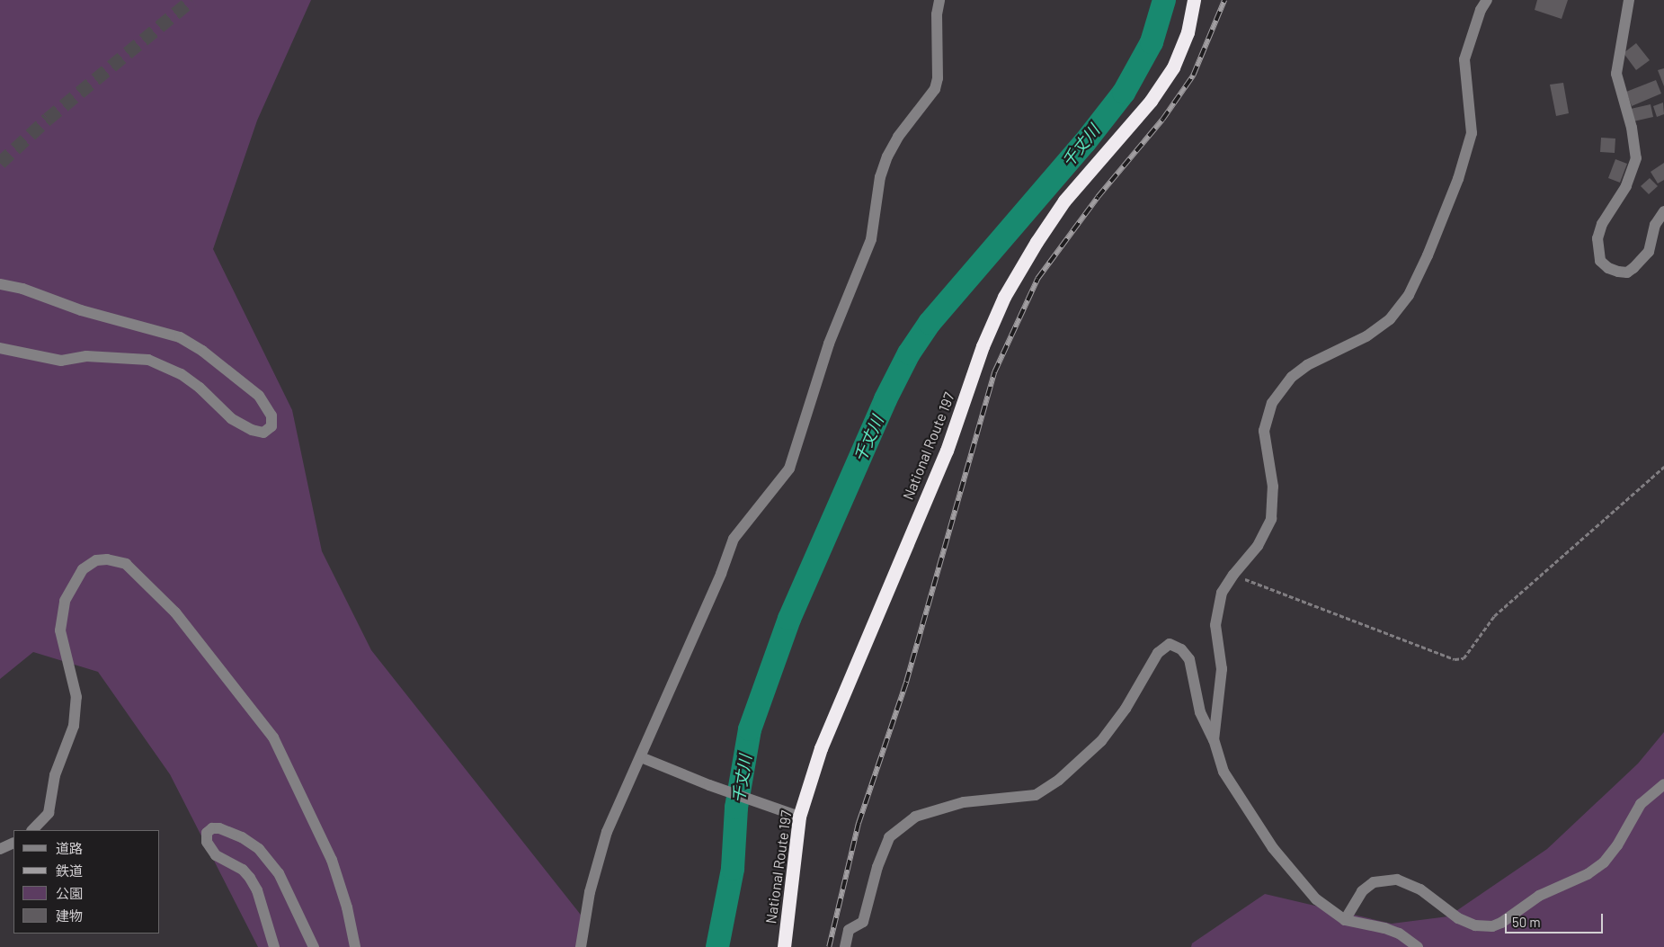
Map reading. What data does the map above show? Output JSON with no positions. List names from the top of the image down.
{
  "streets": {
    "highway": ["National Route 197"]
  },
  "water": ["千丈川"],
  "legend": [
    "道路",
    "鉄道",
    "公園",
    "建物"
  ],
  "scale_bar": "50 m"
}
